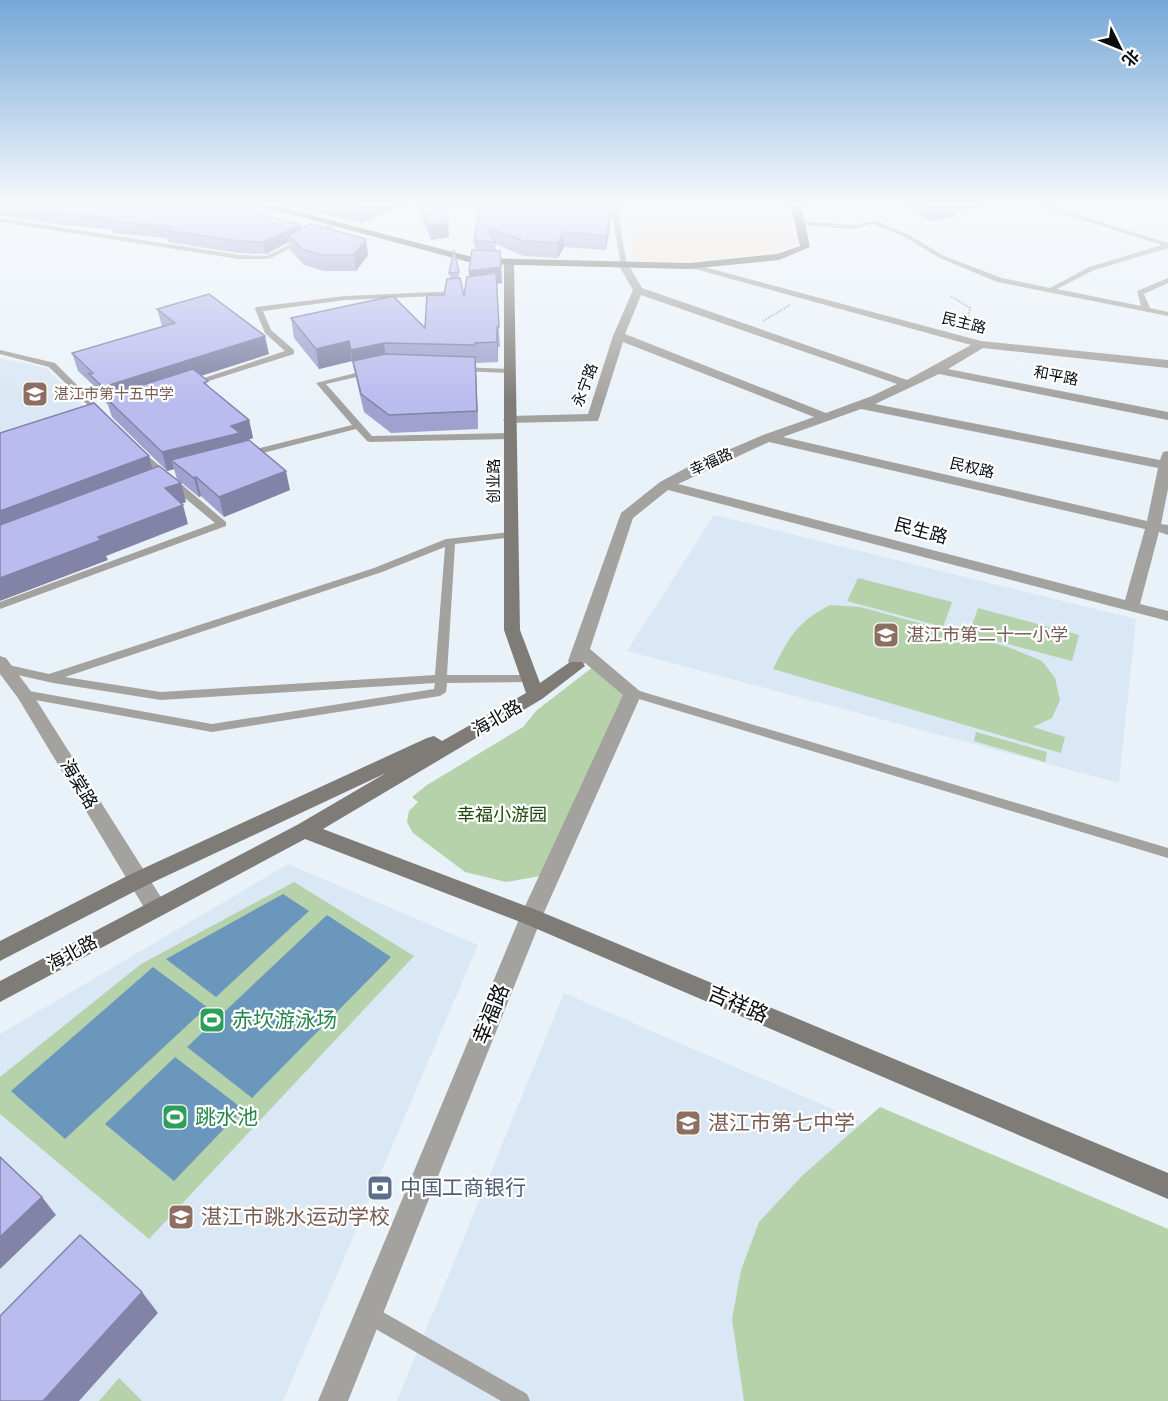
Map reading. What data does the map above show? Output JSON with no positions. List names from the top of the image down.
{
  "streets": {
    "street": [
      "民主路",
      "和平路",
      "永宁路",
      "幸福路",
      "民权路",
      "创业路",
      "民生路",
      "海北路",
      "海棠路",
      "吉祥路"
    ]
  },
  "crossings": [
    ["民主路", "幸福路"],
    ["和平路", "幸福路"],
    ["永宁路", "创业路"],
    ["幸福路", "民权路"],
    ["幸福路", "民生路"],
    ["幸福路", "吉祥路"],
    ["创业路", "海北路"],
    ["海北路", "海棠路"],
    ["海北路", "吉祥路"]
  ],
  "parks": ["幸福小游园"],
  "places": {
    "school or university": [
      "湛江市第十五中学",
      "湛江市第二十一小学",
      "湛江市第七中学",
      "湛江市跳水运动学校"
    ],
    "sports": ["赤坎游泳场", "跳水池"],
    "bank": ["中国工商银行"]
  },
  "north": "bottom right"
}
